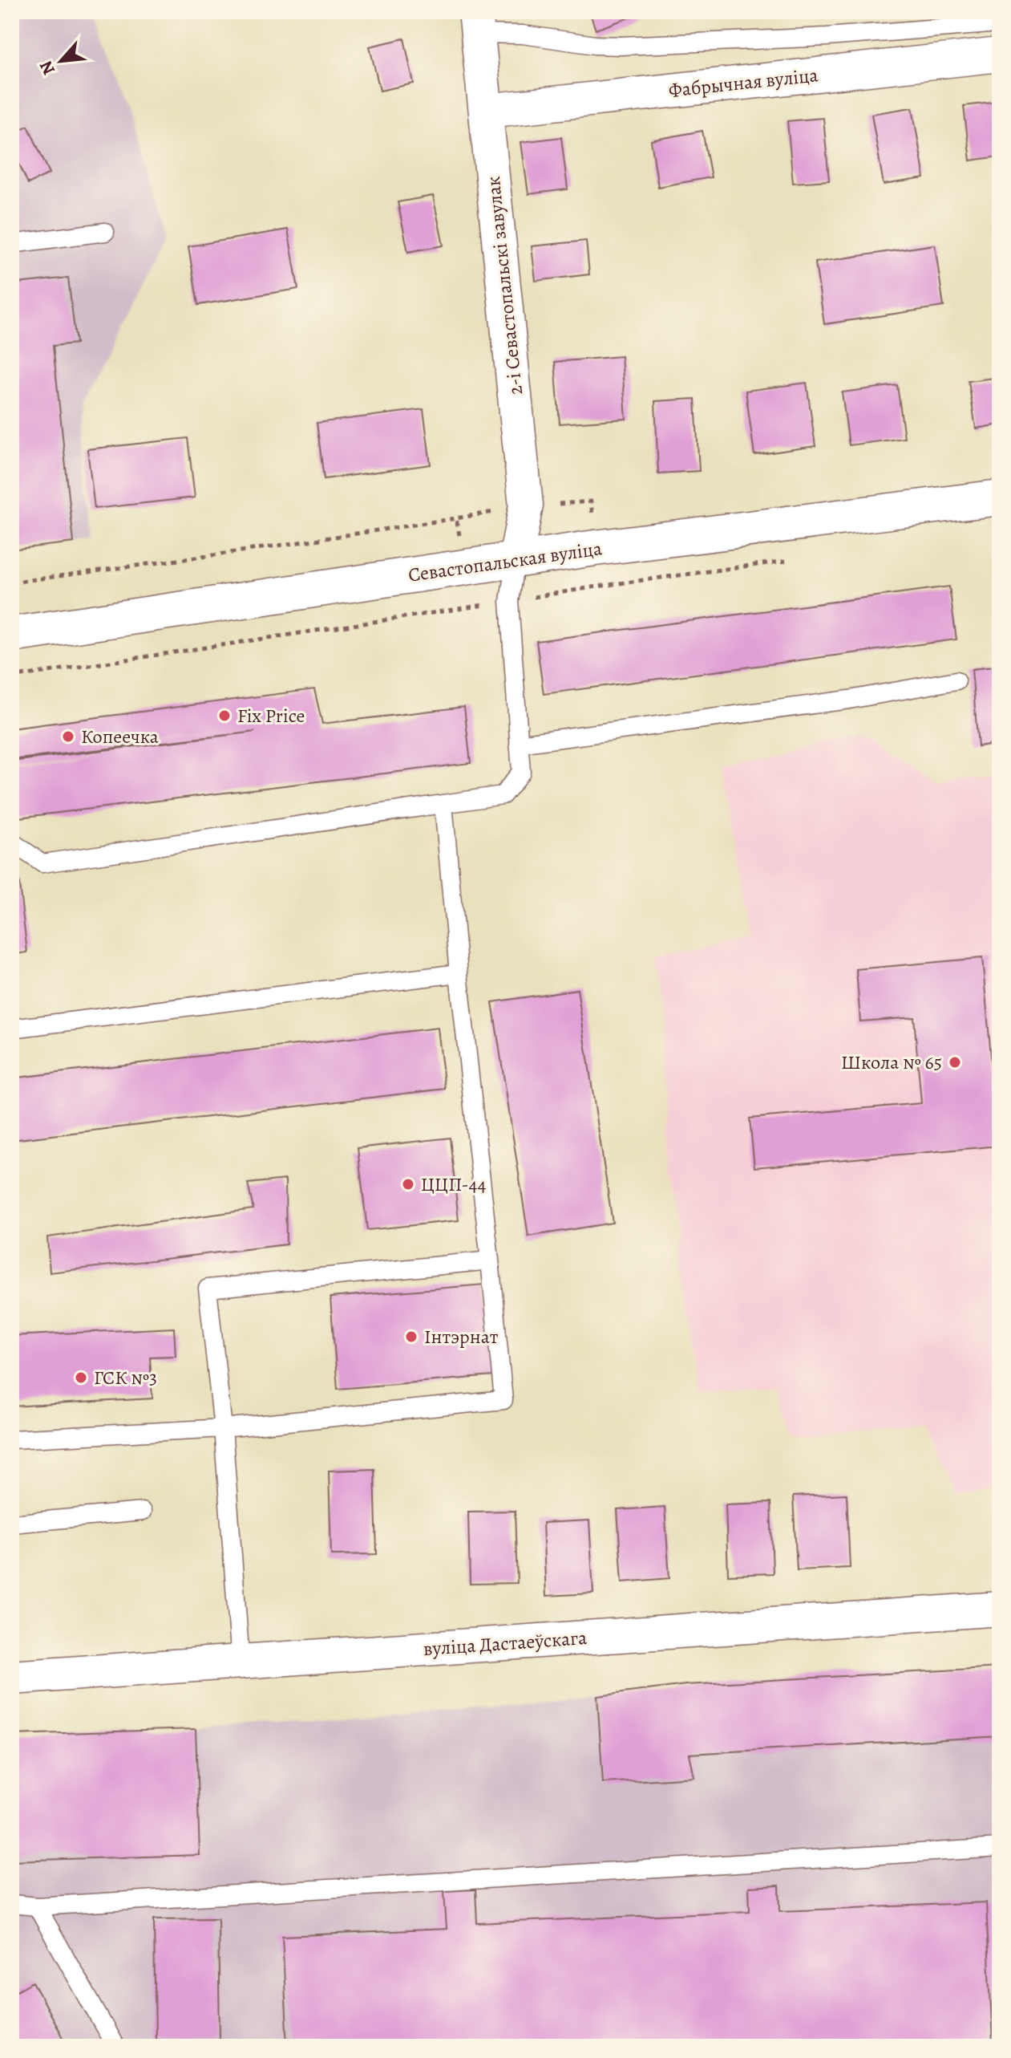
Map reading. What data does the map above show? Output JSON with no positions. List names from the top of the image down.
{
  "streets": {
    "street": [
      "Фабрычная вуліца",
      "2-і Севастопальскі завулак",
      "Севастопальская вуліца",
      "вуліца Дастаеўскага"
    ]
  },
  "crossings": [
    ["Фабрычная вуліца", "2-і Севастопальскі завулак"],
    ["2-і Севастопальскі завулак", "Севастопальская вуліца"]
  ],
  "places": [
    "Fix Price",
    "Копеечка",
    "Школа № 65",
    "ЦЦП-44",
    "Інтэрнат",
    "ГСК №3"
  ],
  "north": "bottom left"
}
